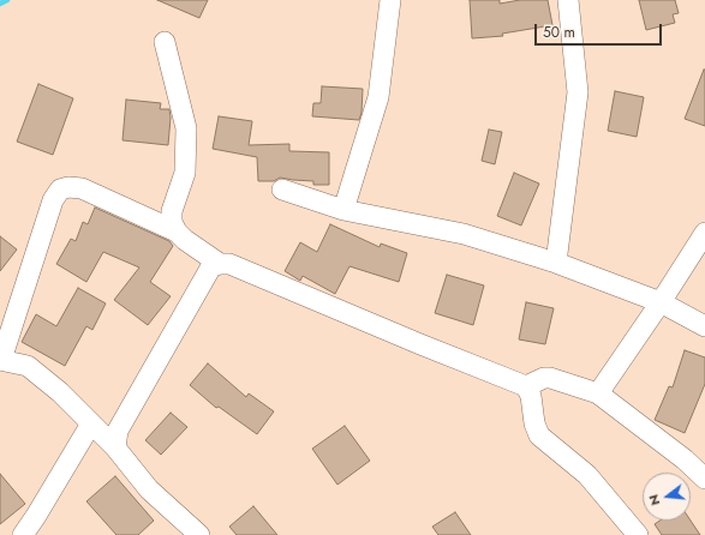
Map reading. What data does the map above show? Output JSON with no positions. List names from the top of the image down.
{
  "scale_bar": "50 m",
  "north": "left"
}
